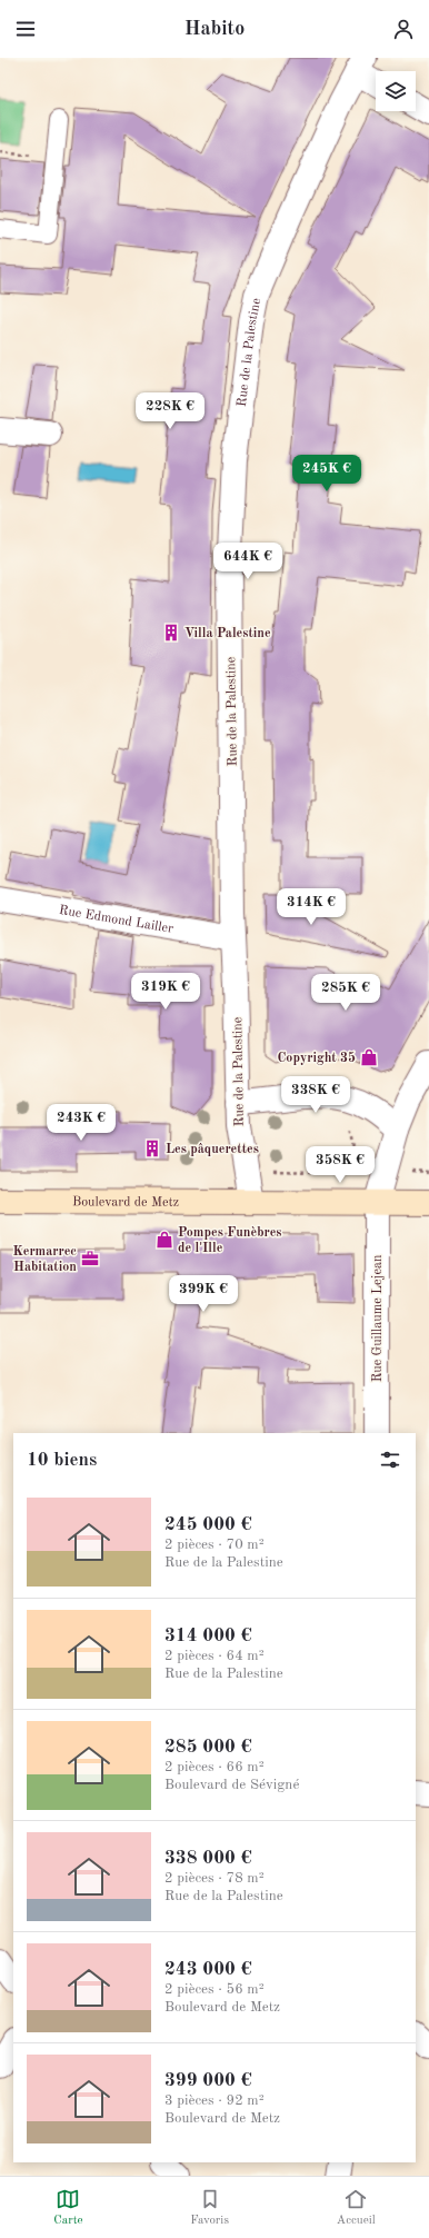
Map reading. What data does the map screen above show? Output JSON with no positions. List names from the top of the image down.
{
  "streets": {
    "main road": ["Boulevard de Metz"],
    "street": ["Rue de la Palestine", "Rue Edmond Lailler", "Rue Guillaume Lejean"]
  },
  "crossings": [
    ["Rue de la Palestine", "Rue Edmond Lailler"],
    ["Rue de la Palestine", "Boulevard de Metz"],
    ["Boulevard de Metz", "Rue Guillaume Lejean"]
  ],
  "places": {
    "building": ["Villa Palestine", "Les pâquerettes"],
    "shop": ["Copyright 35", "Pompes Funèbres de l'Ille"],
    "office": ["Kermarrec Habitation"]
  },
  "page": {
    "header": "Habito",
    "price": [
      "228K €",
      "245K €",
      "644K €",
      "314K €",
      "319K €",
      "285K €",
      "338K €",
      "243K €",
      "358K €",
      "399K €"
    ],
    "heading": "10 biens",
    "list": [
      {
        "name": "245 000 €",
        "note": "2 pièces · 70 m² · Rue de la Palestine"
      },
      {
        "name": "314 000 €",
        "note": "2 pièces · 64 m² · Rue de la Palestine"
      },
      {
        "name": "285 000 €",
        "note": "2 pièces · 66 m² · Boulevard de Sévigné"
      },
      {
        "name": "338 000 €",
        "note": "2 pièces · 78 m² · Rue de la Palestine"
      },
      {
        "name": "243 000 €",
        "note": "2 pièces · 56 m² · Boulevard de Metz"
      },
      {
        "name": "399 000 €",
        "note": "3 pièces · 92 m² · Boulevard de Metz"
      }
    ],
    "tabs": ["Carte", "Favoris", "Accueil"]
  }
}
